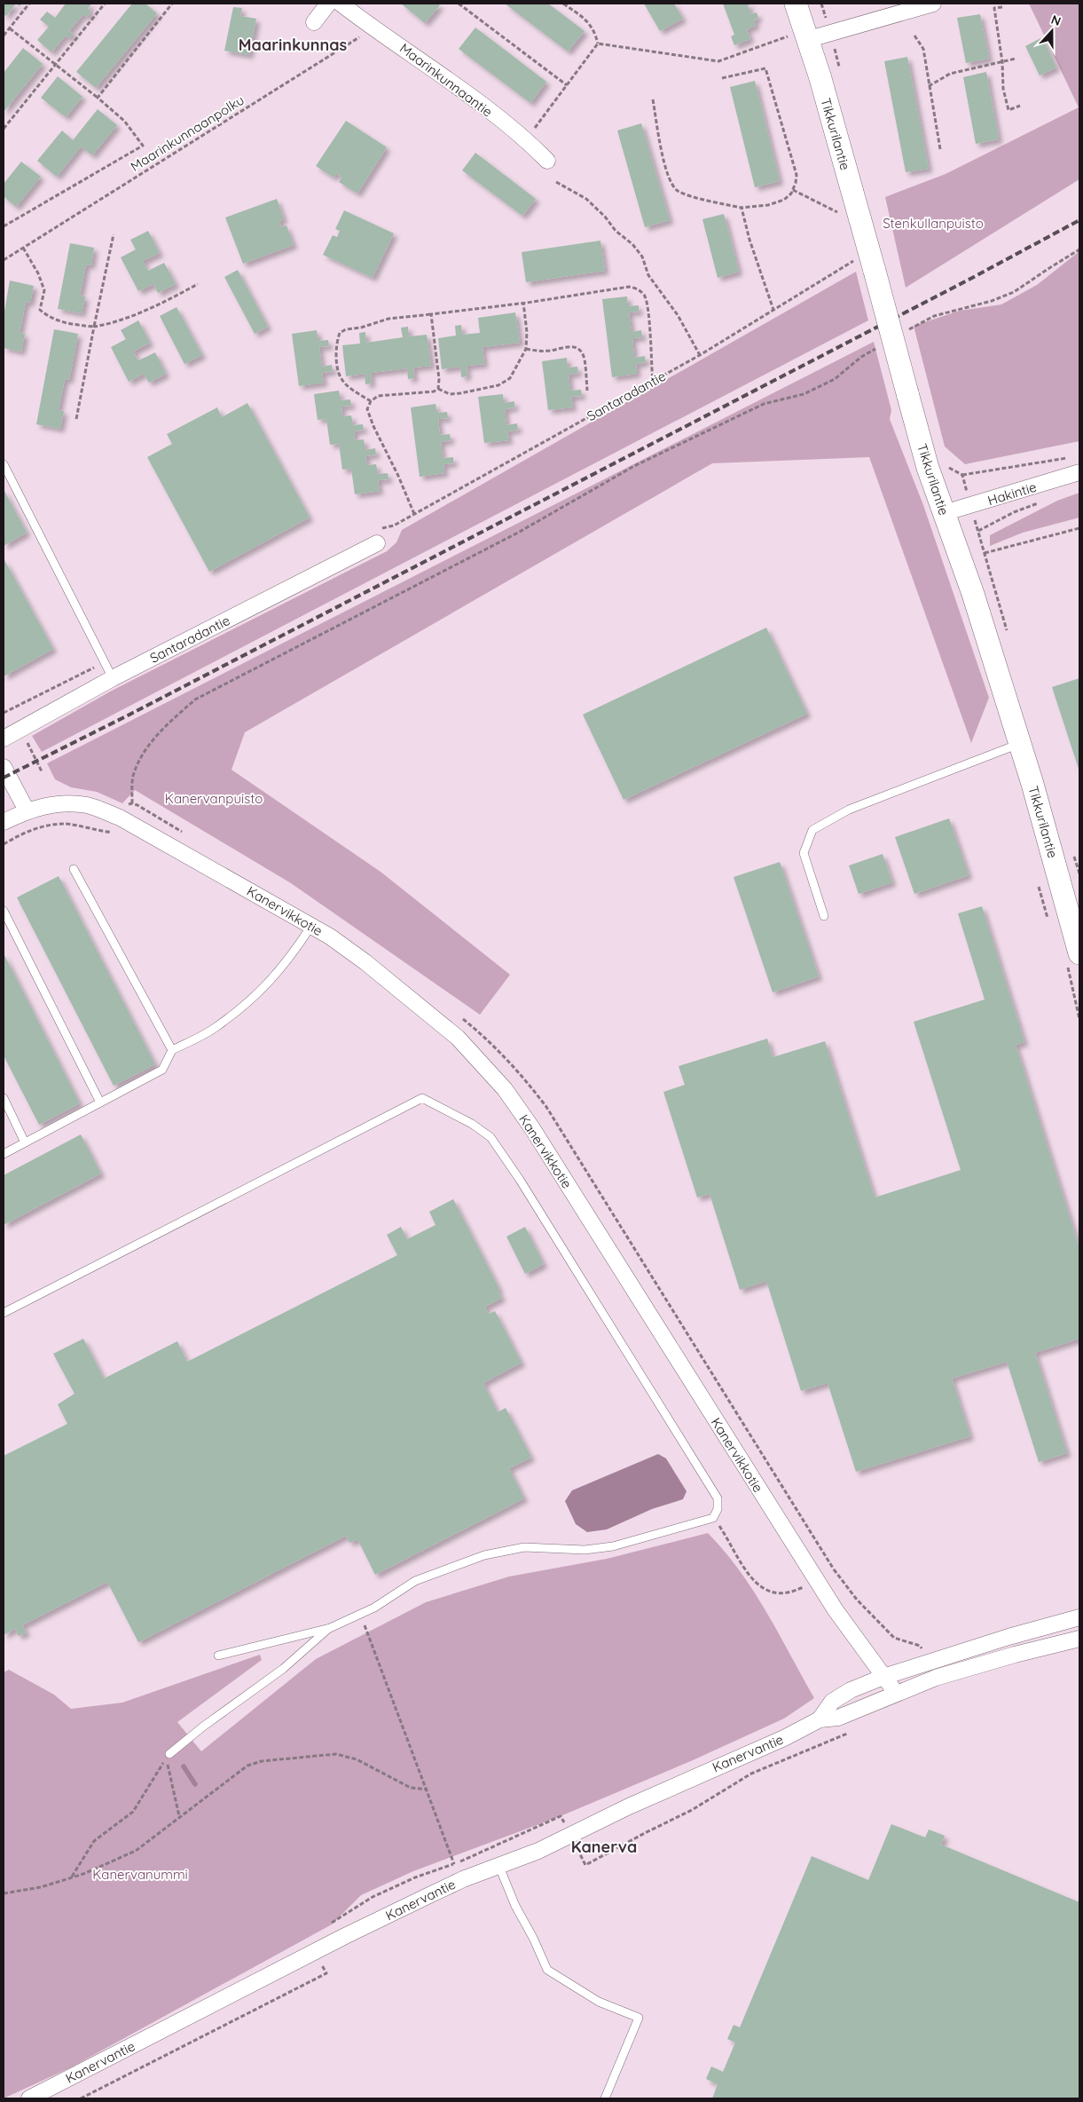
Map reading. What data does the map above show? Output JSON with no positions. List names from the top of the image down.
{
  "streets": {
    "main road": ["Tikkurilantie"],
    "street": [
      "Maarinkunnaantie",
      "Santaradantie",
      "Hakintie",
      "Kanervikkotie",
      "Kanervantie"
    ],
    "path": ["Maarinkunnaanpolku"]
  },
  "crossings": [
    ["Maarinkunnaantie", "Maarinkunnaanpolku"],
    ["Tikkurilantie", "Hakintie"],
    ["Kanervikkotie", "Kanervantie"]
  ],
  "districts": ["Maarinkunnas", "Kanerva"],
  "parks": ["Stenkullanpuisto", "Kanervanpuisto", "Kanervanummi"],
  "north": "top"
}
